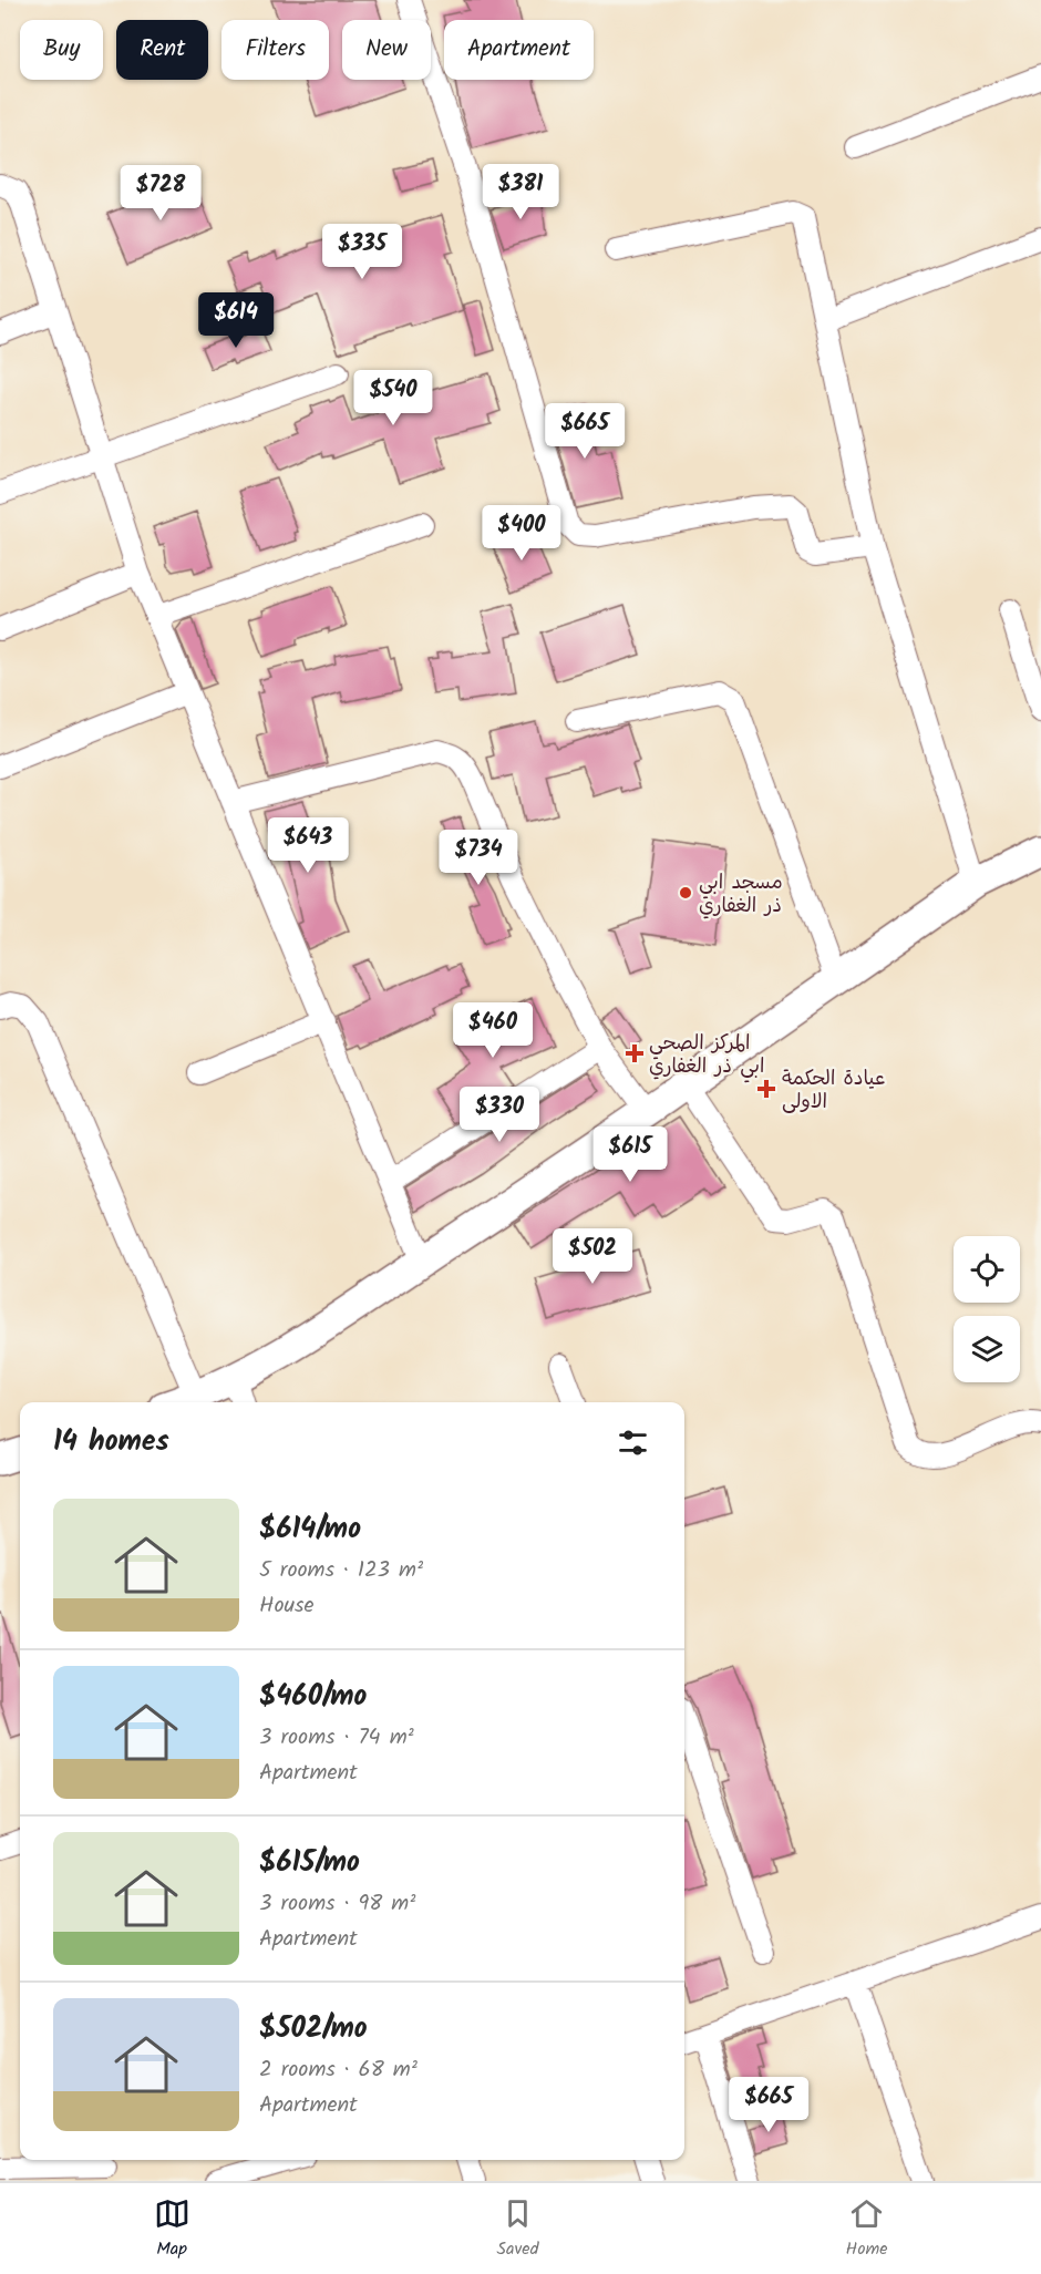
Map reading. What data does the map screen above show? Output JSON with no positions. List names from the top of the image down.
{
  "places": {
    "other": ["مسجد ابي ذر الغفاري"],
    "health": ["المركز الصحي ابي ذر الغفاري", "عيادة الحكمة الاولى"]
  },
  "page": {
    "chip": [
      "Buy",
      "Rent",
      "Filters",
      "New",
      "Apartment"
    ],
    "price": [
      "$381",
      "$728",
      "$335",
      "$614",
      "$540",
      "$665",
      "$400",
      "$643",
      "$734",
      "$460",
      "$330",
      "$615",
      "$502",
      "$665"
    ],
    "heading": "14 homes",
    "list": [
      {
        "name": "$614/mo",
        "note": "5 rooms · 123 m² · House"
      },
      {
        "name": "$460/mo",
        "note": "3 rooms · 74 m² · Apartment"
      },
      {
        "name": "$615/mo",
        "note": "3 rooms · 98 m² · Apartment"
      },
      {
        "name": "$502/mo",
        "note": "2 rooms · 68 m² · Apartment"
      }
    ],
    "tabs": ["Map", "Saved", "Home"]
  }
}
